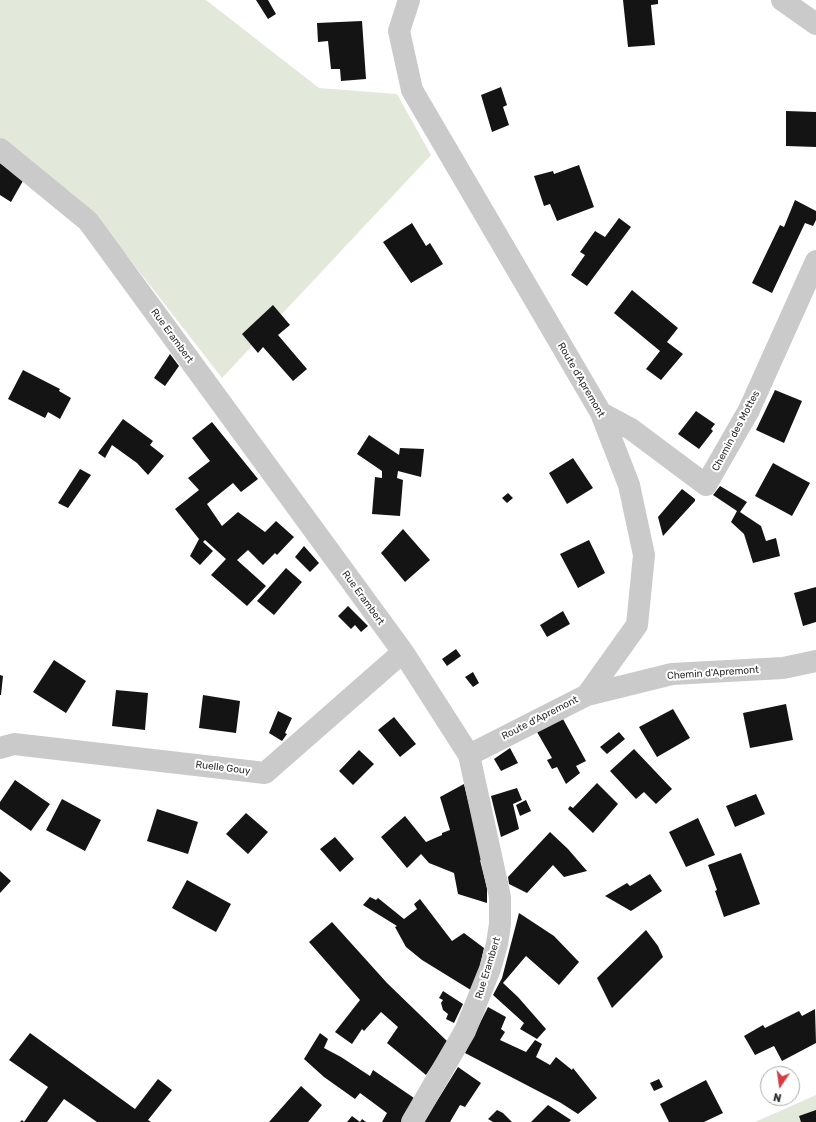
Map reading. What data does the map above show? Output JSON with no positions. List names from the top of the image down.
{
  "streets": {
    "street": [
      "Rue Erambert",
      "Route d'Apremont",
      "Chemin des Mottes",
      "Chemin d'Apremont",
      "Ruelle Gouy"
    ]
  },
  "crossings": [
    ["Rue Erambert", "Route d'Apremont"],
    ["Rue Erambert", "Ruelle Gouy"],
    ["Route d'Apremont", "Chemin des Mottes"],
    ["Route d'Apremont", "Chemin d'Apremont"]
  ],
  "north": "bottom"
}
